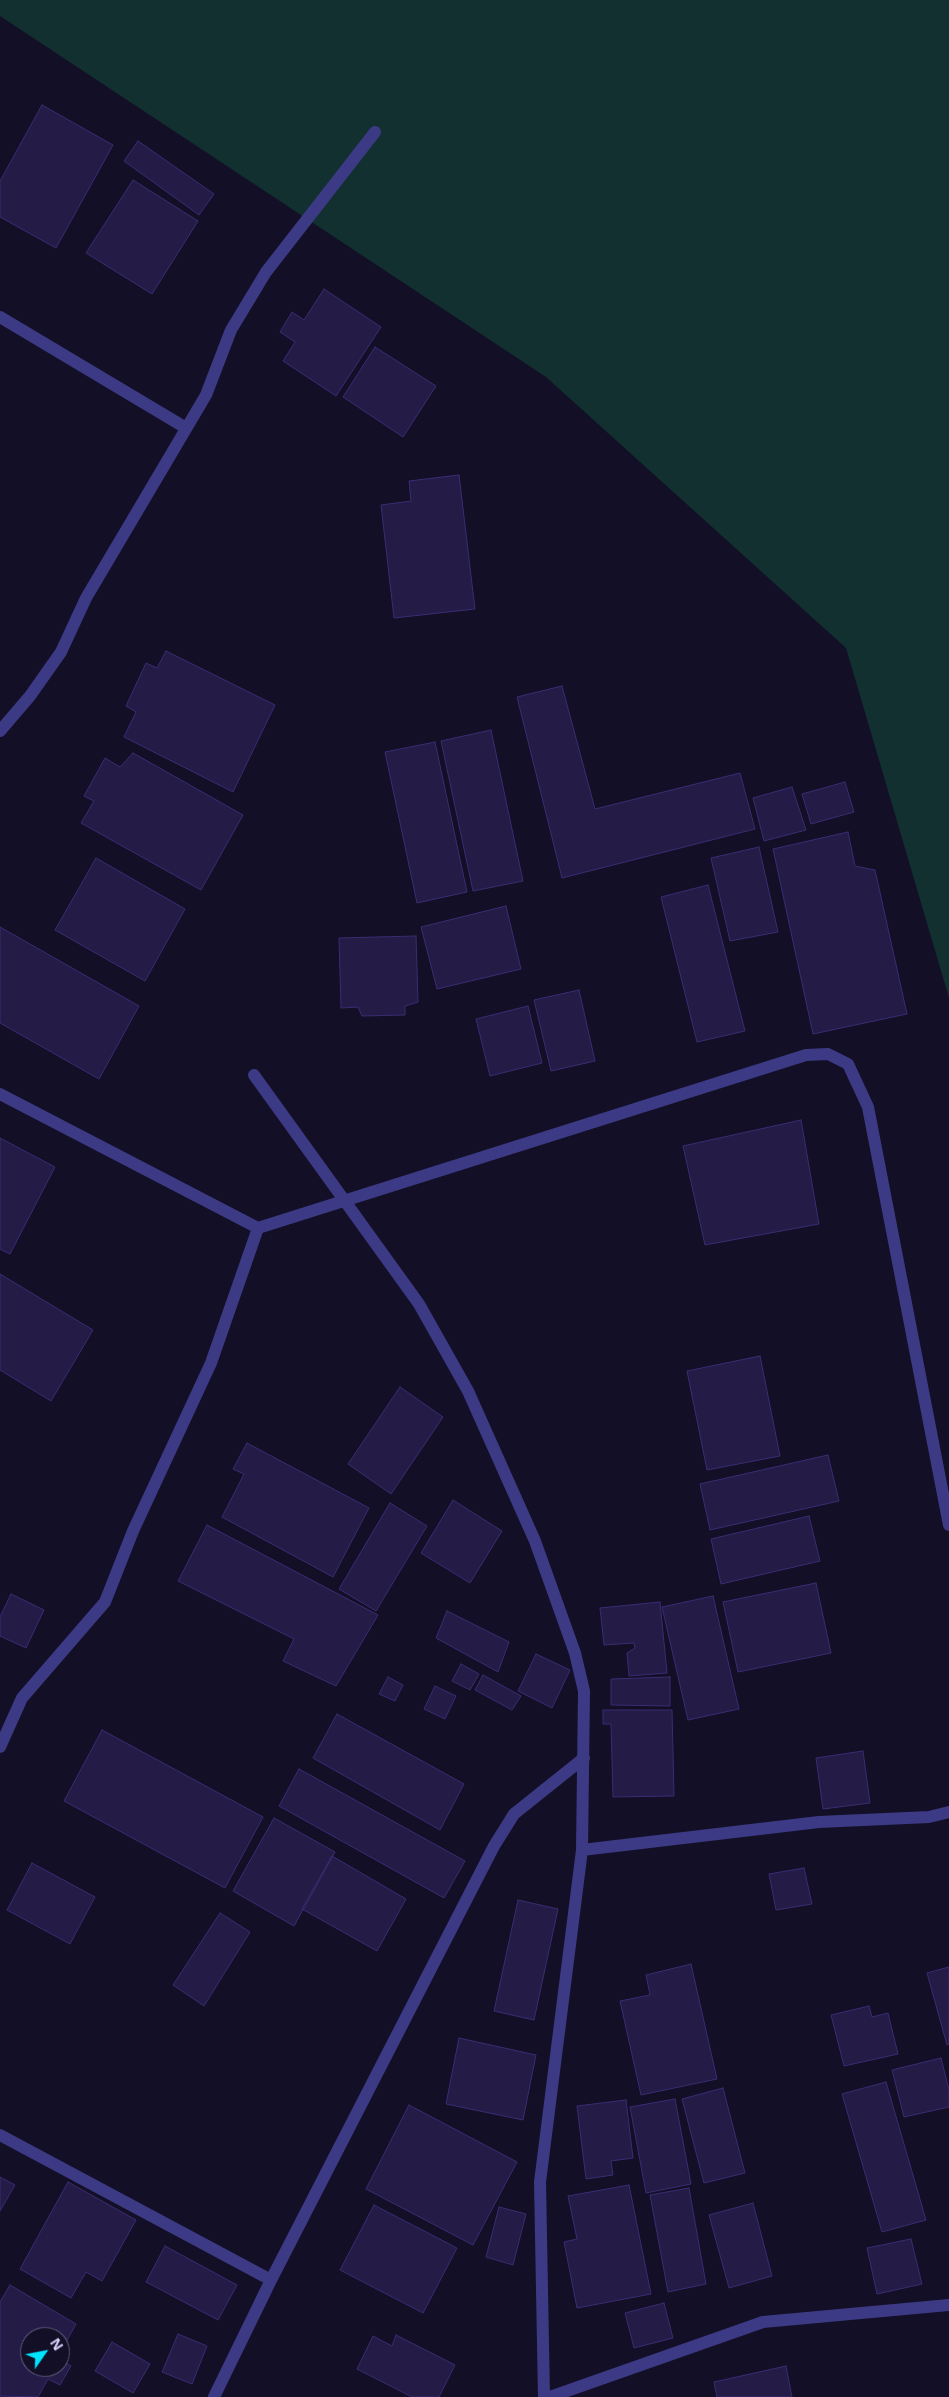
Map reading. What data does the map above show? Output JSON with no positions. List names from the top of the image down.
{
  "north": "top right"
}
